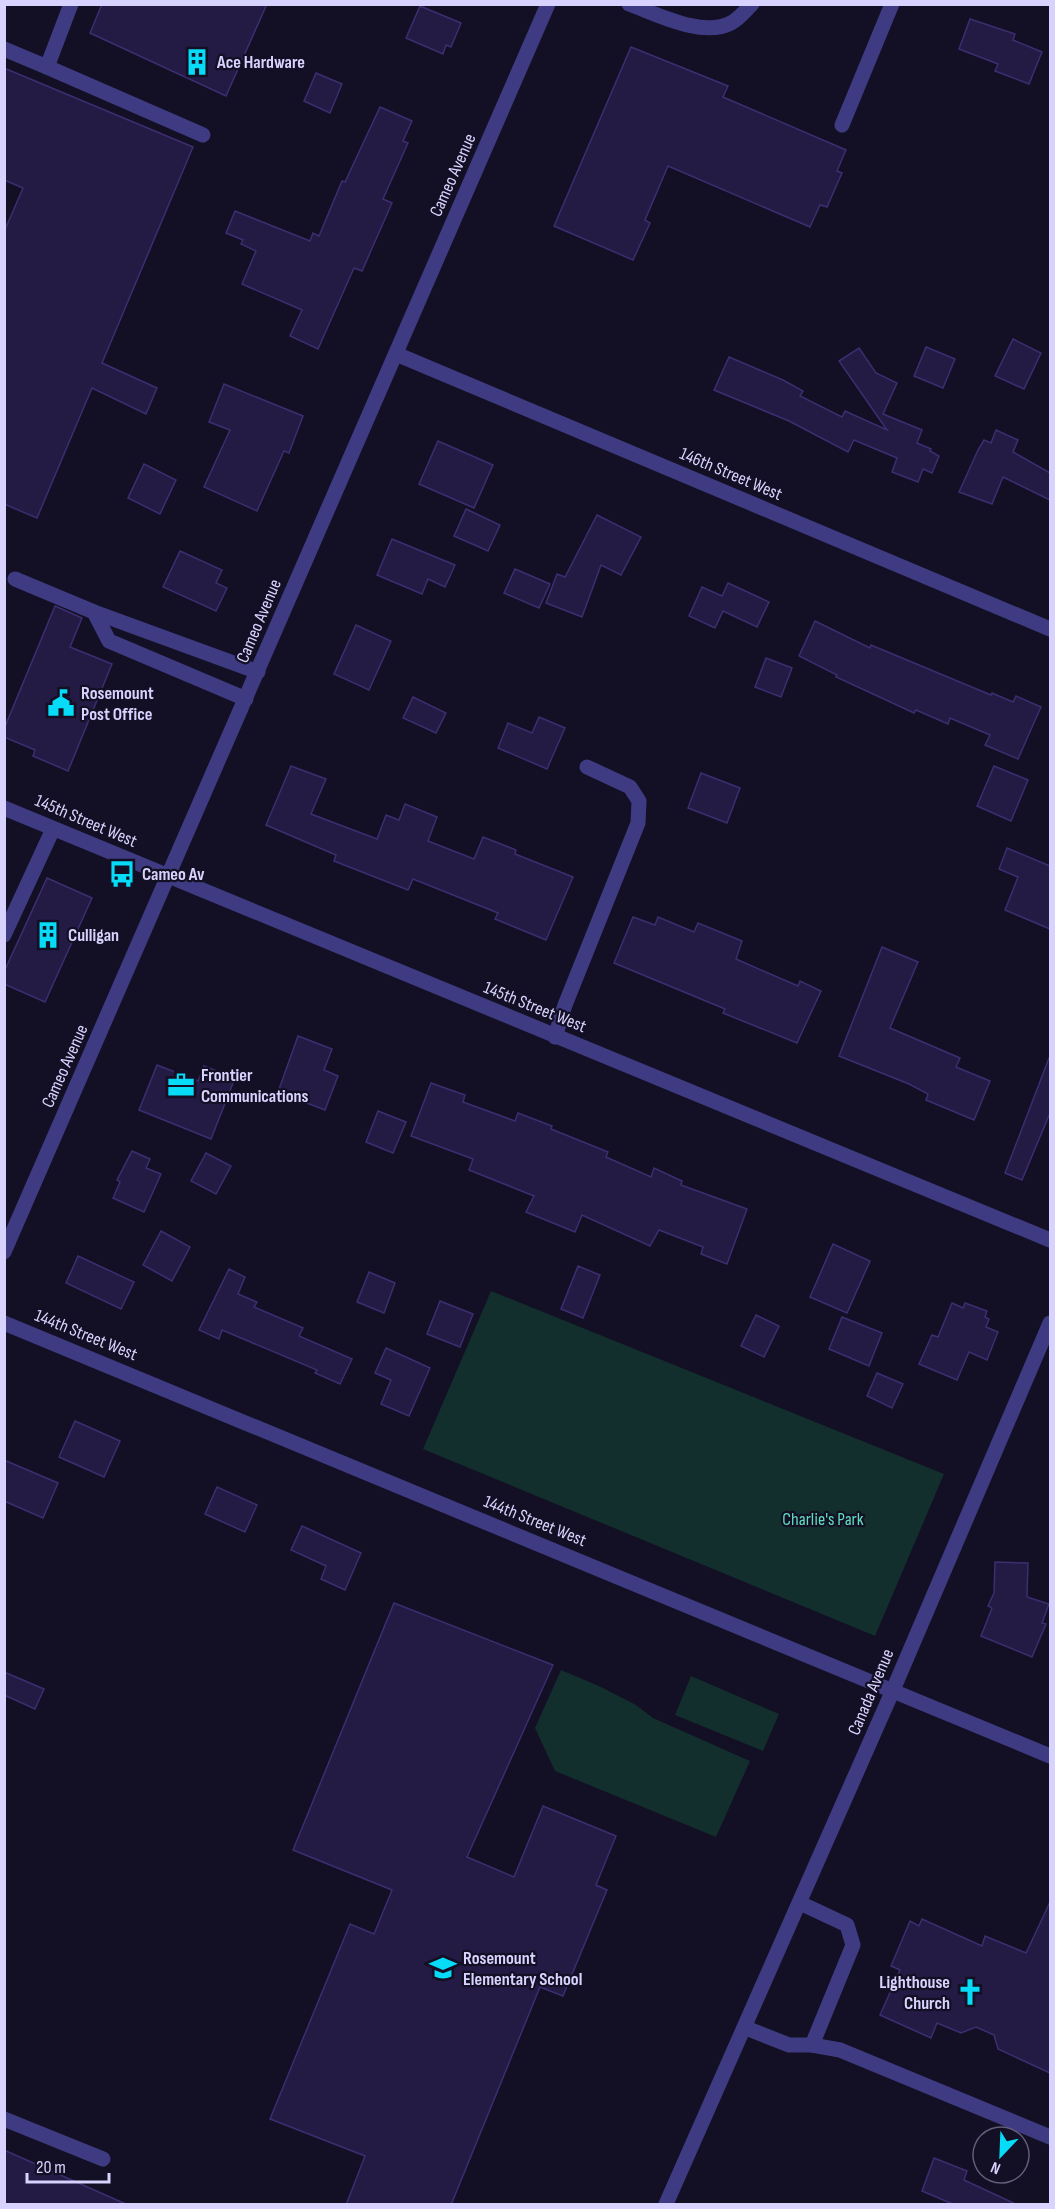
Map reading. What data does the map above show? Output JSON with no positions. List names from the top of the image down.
{
  "streets": {
    "street": [
      "Cameo Avenue",
      "146th Street West",
      "145th Street West",
      "144th Street West",
      "Canada Avenue"
    ]
  },
  "crossings": [
    ["Cameo Avenue", "146th Street West"],
    ["Cameo Avenue", "145th Street West"],
    ["144th Street West", "Canada Avenue"]
  ],
  "parks": ["Charlie's Park"],
  "places": {
    "building": ["Ace Hardware", "Culligan"],
    "public building": ["Rosemount Post Office"],
    "bus stop": ["Cameo Av"],
    "office": ["Frontier Communications"],
    "school or university": ["Rosemount Elementary School"],
    "church": ["Lighthouse Church"]
  },
  "scale_bar": "20 m",
  "north": "bottom left"
}
